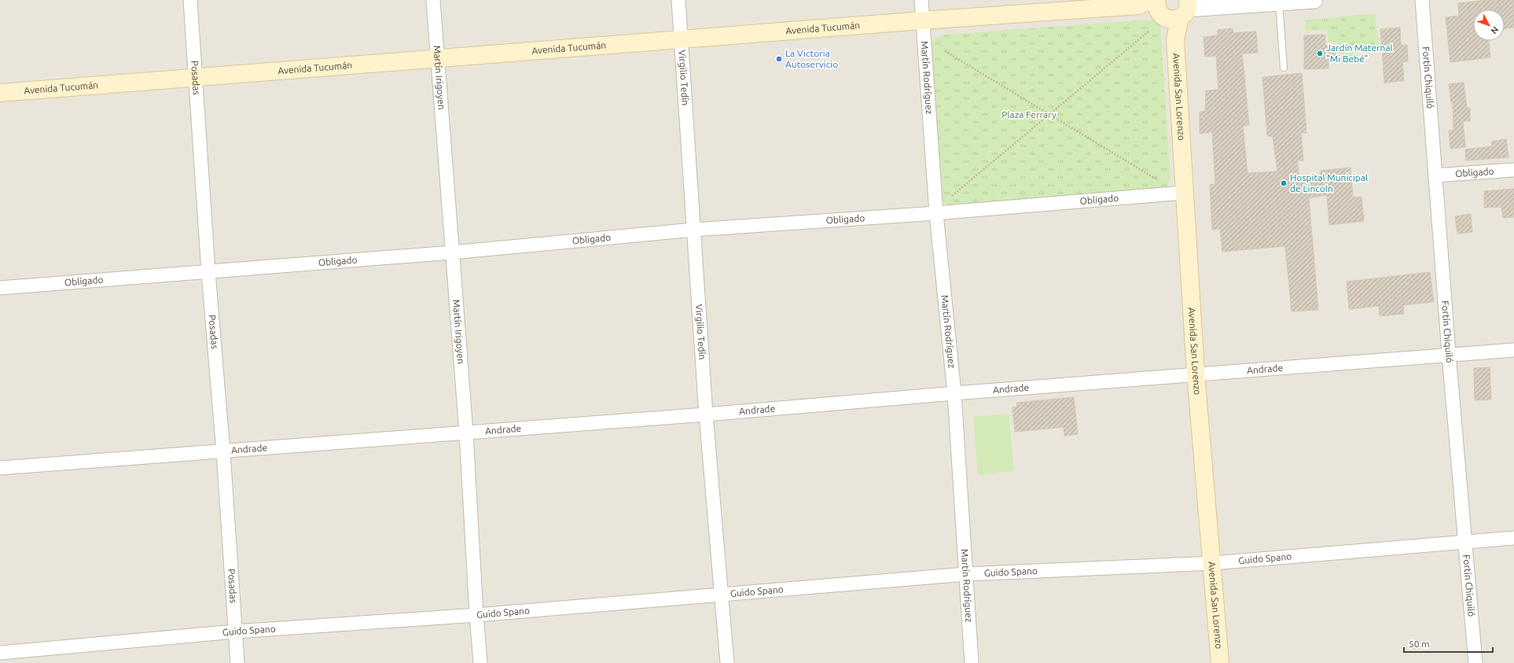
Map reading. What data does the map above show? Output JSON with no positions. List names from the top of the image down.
{
  "streets": {
    "main road": ["Avenida Tucumán", "Avenida San Lorenzo"],
    "street": [
      "Posadas",
      "Martín Irigoyen",
      "Virgilio Tedín",
      "Martín Rodríguez",
      "Fortín Chiquiló",
      "Obligado",
      "Andrade",
      "Guido Spano"
    ]
  },
  "crossings": [
    ["Avenida Tucumán", "Posadas"],
    ["Avenida Tucumán", "Martín Irigoyen"],
    ["Avenida Tucumán", "Virgilio Tedín"],
    ["Avenida Tucumán", "Martín Rodríguez"],
    ["Avenida Tucumán", "Avenida San Lorenzo"],
    ["Posadas", "Obligado"],
    ["Posadas", "Andrade"],
    ["Posadas", "Guido Spano"],
    ["Martín Irigoyen", "Obligado"],
    ["Martín Irigoyen", "Andrade"],
    ["Martín Irigoyen", "Guido Spano"],
    ["Virgilio Tedín", "Obligado"],
    ["Virgilio Tedín", "Andrade"],
    ["Virgilio Tedín", "Guido Spano"],
    ["Martín Rodríguez", "Obligado"],
    ["Martín Rodríguez", "Andrade"],
    ["Martín Rodríguez", "Guido Spano"],
    ["Fortín Chiquiló", "Obligado"],
    ["Fortín Chiquiló", "Andrade"],
    ["Fortín Chiquiló", "Guido Spano"],
    ["Avenida San Lorenzo", "Obligado"],
    ["Avenida San Lorenzo", "Andrade"],
    ["Avenida San Lorenzo", "Guido Spano"]
  ],
  "parks": ["Plaza Ferrary"],
  "places": ["Jardín Maternal \"Mi Bebé\"", "La Victoria Autoservicio", "Hospital Municipal de Lincoln"],
  "scale_bar": "50 m",
  "north": "bottom right"
}
